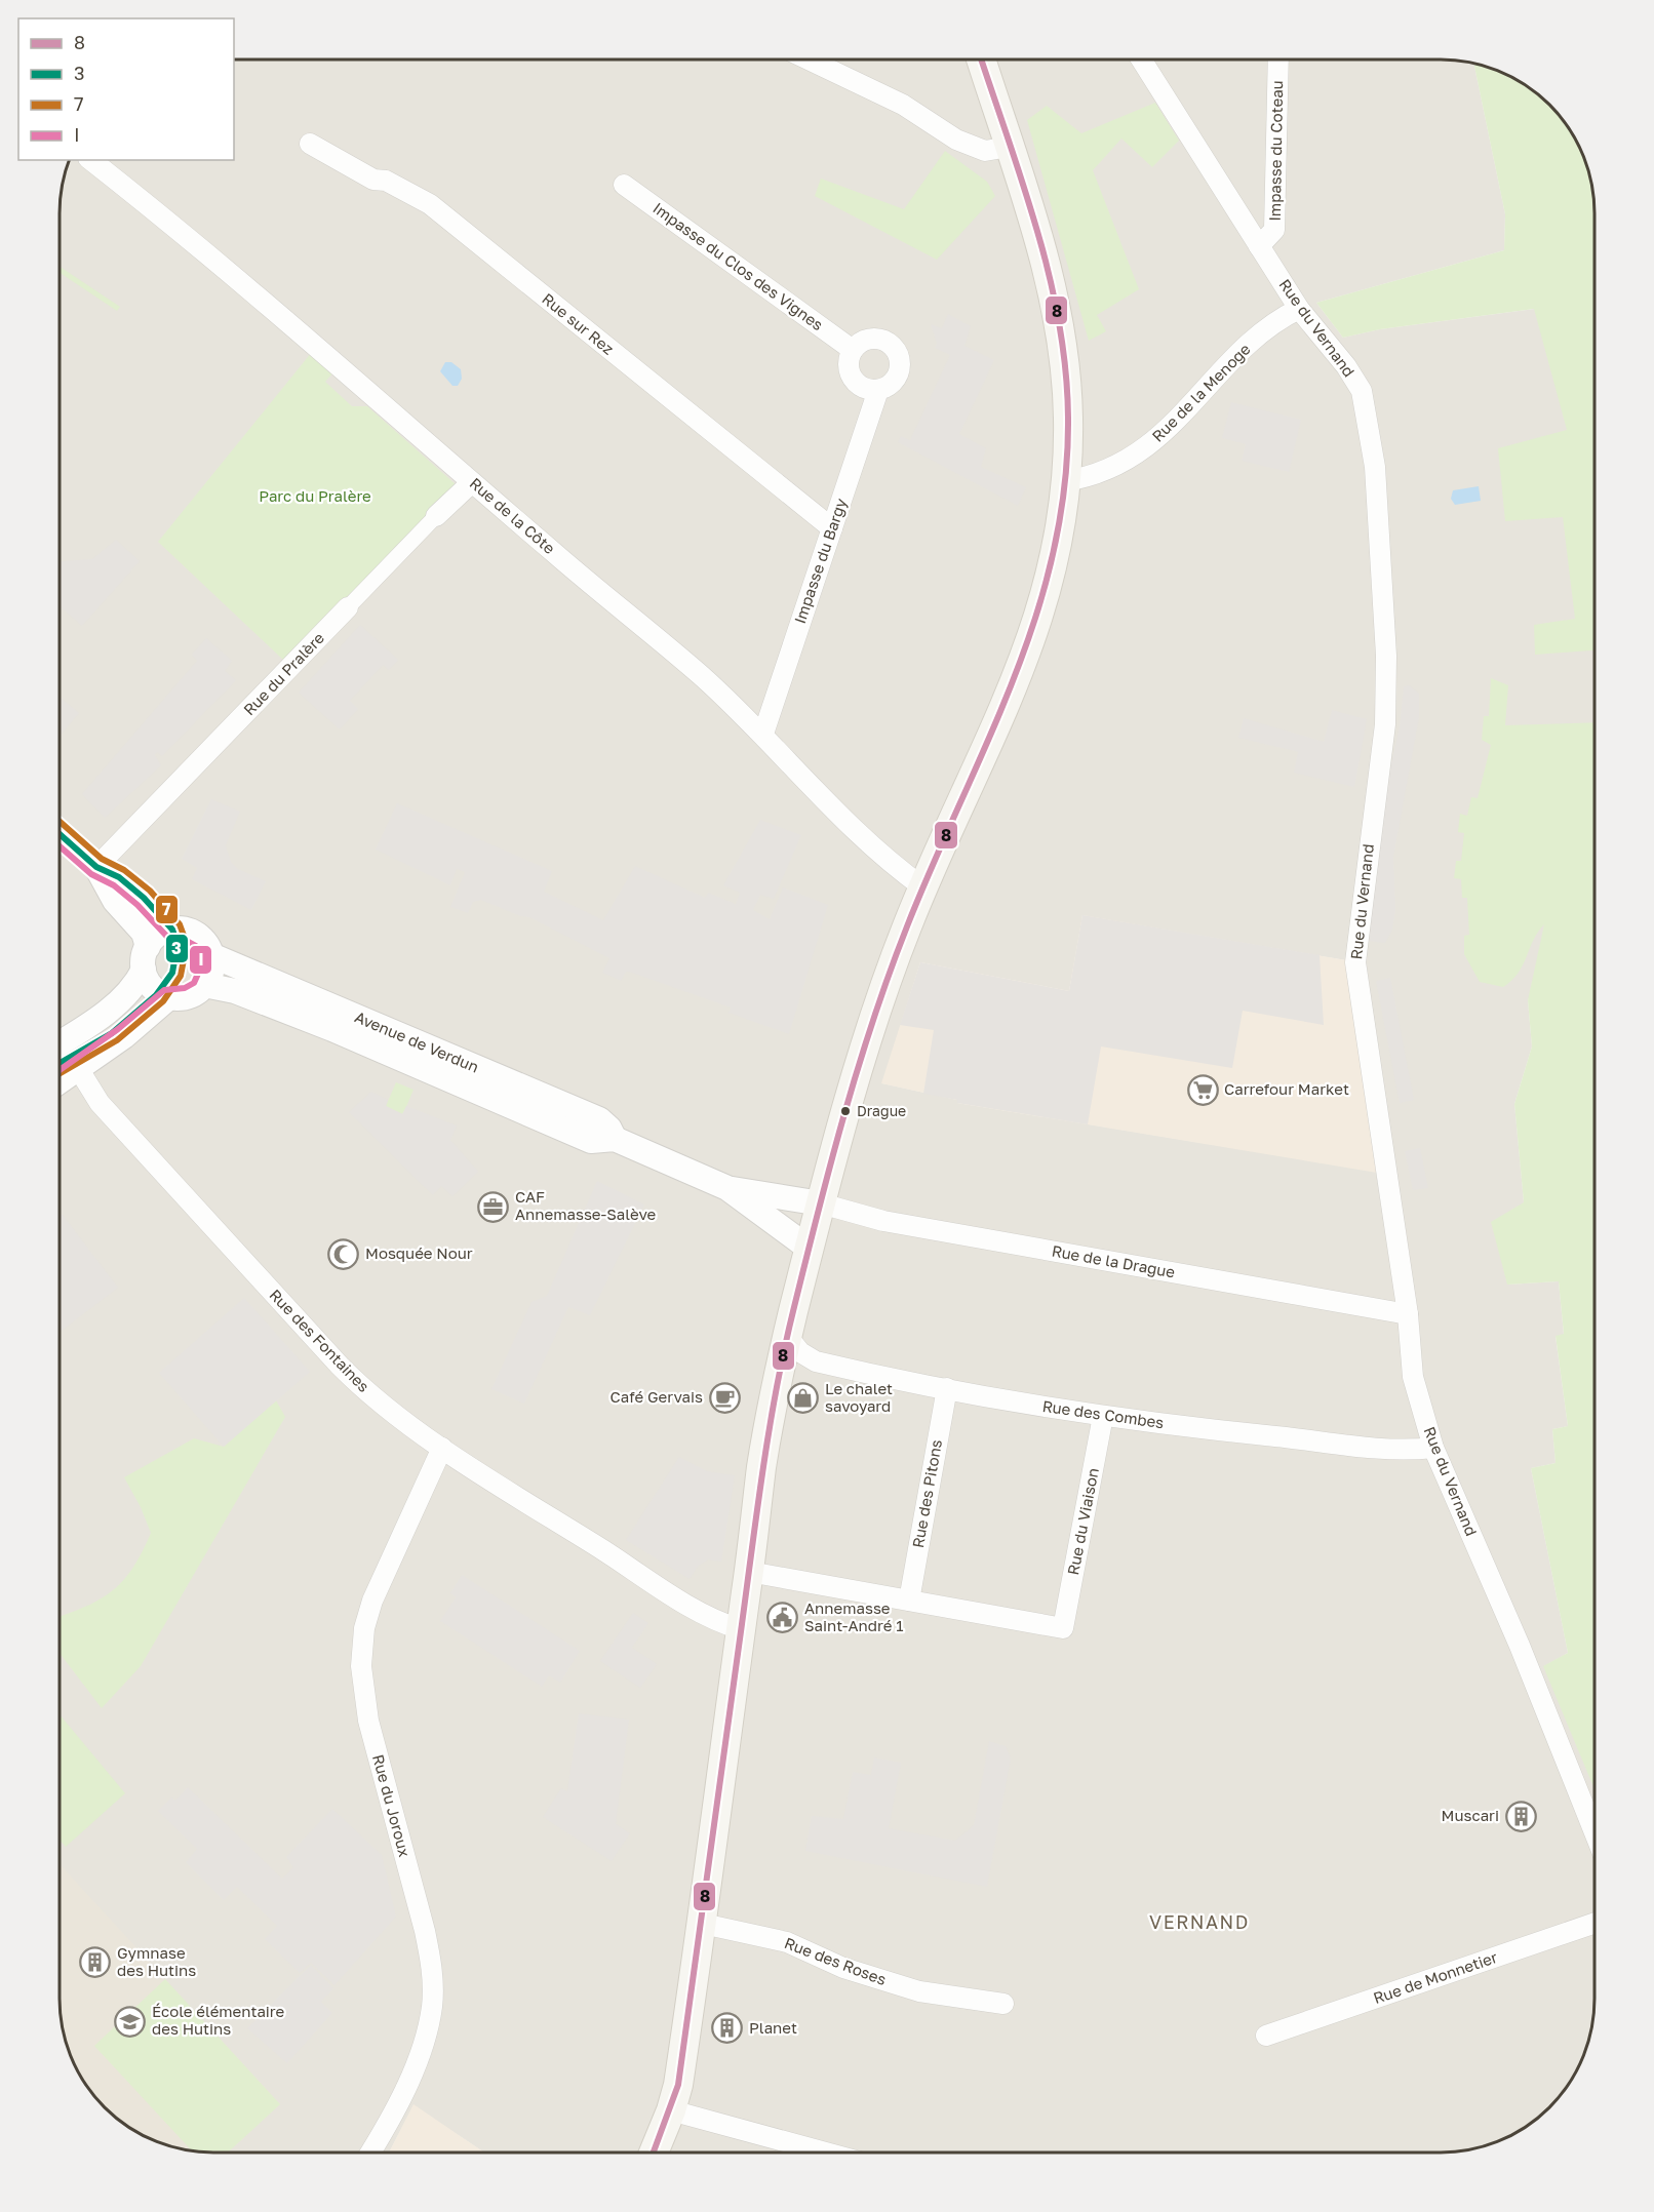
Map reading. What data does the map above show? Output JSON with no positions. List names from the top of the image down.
{
  "streets": {
    "street": [
      "Impasse du Coteau",
      "Impasse du Clos des Vignes",
      "Rue sur Rez",
      "Rue du Vernand",
      "Rue de la Menoge",
      "Rue de la Côte",
      "Impasse du Bargy",
      "Rue du Pralère",
      "Avenue de Verdun",
      "Rue de la Drague",
      "Rue des Fontaines",
      "Rue des Combes",
      "Rue des Pitons",
      "Rue du Viaison",
      "Rue du Joroux",
      "Rue des Roses",
      "Rue de Monnetier"
    ]
  },
  "crossings": [
    ["Impasse du Coteau", "Rue du Vernand"],
    ["Impasse du Clos des Vignes", "Impasse du Bargy"],
    ["Rue sur Rez", "Impasse du Bargy"],
    ["Rue du Vernand", "Rue de la Menoge"],
    ["Rue du Vernand", "Rue de la Drague"],
    ["Rue du Vernand", "Rue des Combes"],
    ["Rue de la Côte", "Impasse du Bargy"],
    ["Rue de la Côte", "Rue du Pralère"],
    ["Avenue de Verdun", "Rue de la Drague"],
    ["Rue des Fontaines", "Rue du Joroux"],
    ["Rue des Combes", "Rue des Pitons"],
    ["Rue des Combes", "Rue du Viaison"],
    ["Rue des Pitons", "Rue du Viaison"]
  ],
  "districts": ["VERNAND"],
  "parks": ["Parc du Pralère"],
  "places": {
    "supermarket": ["Carrefour Market"],
    "other": ["Drague"],
    "office": ["CAF Annemasse-Salève"],
    "mosque": ["Mosquée Nour"],
    "cafe": ["Café Gervais"],
    "shop": ["Le chalet savoyard"],
    "public building": ["Annemasse Saint-André 1"],
    "building": ["Muscari", "Gymnase des Hutins", "Planet"],
    "school or university": ["École élémentaire des Hutins"]
  },
  "lines": [
    "transit line 8",
    "transit line 7",
    "transit line 3",
    "transit line I"
  ],
  "legend": [
    "8",
    "3",
    "7",
    "I"
  ]
}
